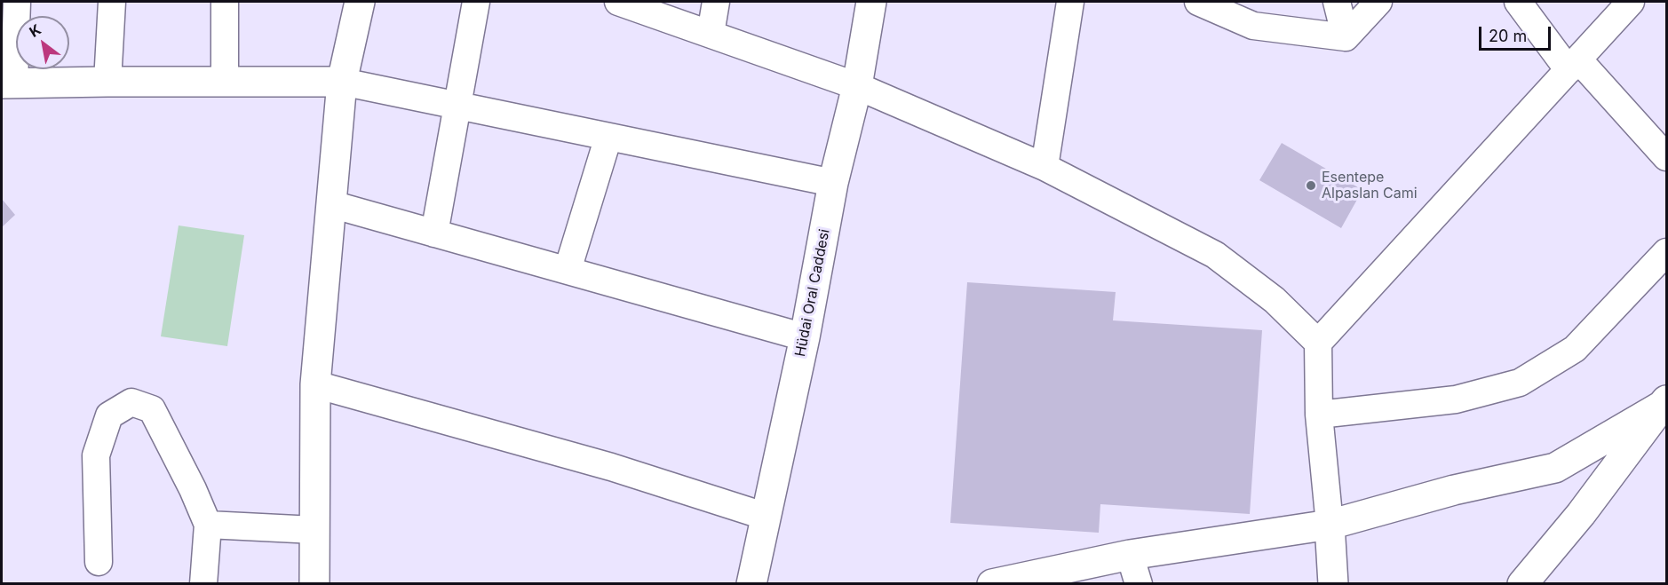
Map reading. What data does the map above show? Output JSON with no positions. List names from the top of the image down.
{
  "streets": {
    "street": ["Hüdai Oral Caddesi"]
  },
  "places": ["Esentepe Alpaslan Cami"],
  "scale_bar": "20 m",
  "north": "top left"
}
